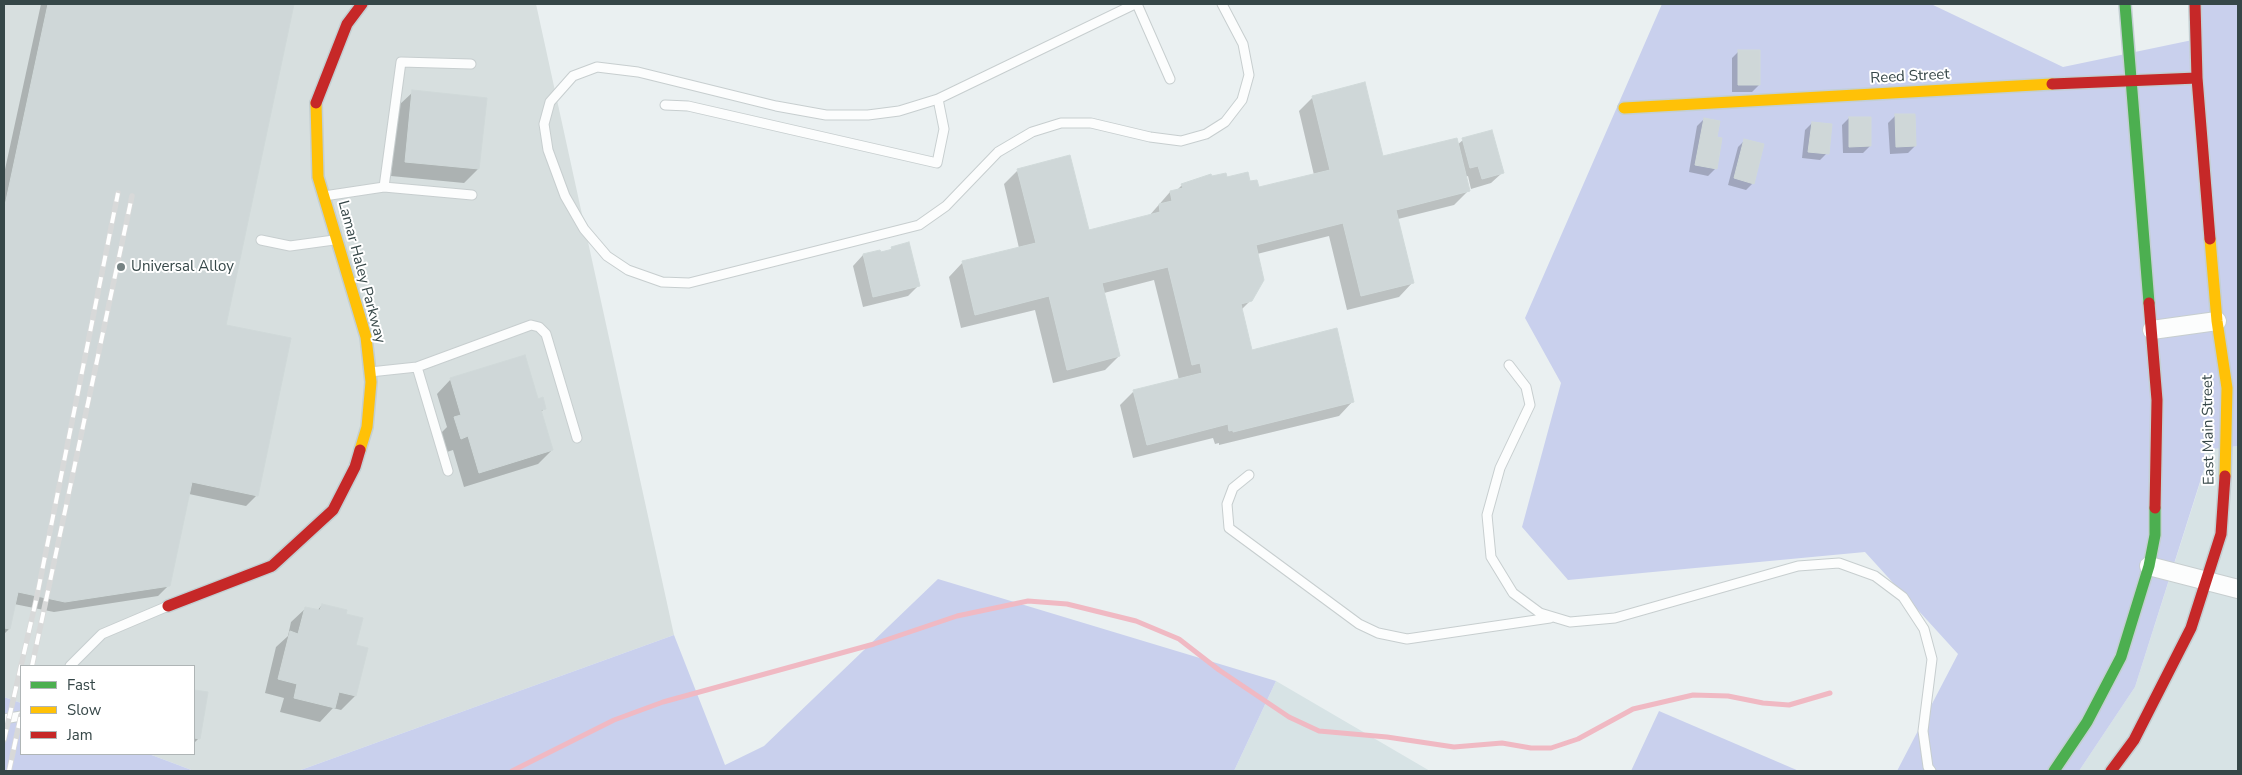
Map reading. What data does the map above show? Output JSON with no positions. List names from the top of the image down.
{
  "streets": {
    "main road": ["Reed Street", "Lamar Haley Parkway", "East Main Street"]
  },
  "crossings": [
    ["Reed Street", "East Main Street"]
  ],
  "places": ["Universal Alloy"],
  "legend": ["Fast", "Slow", "Jam"]
}
